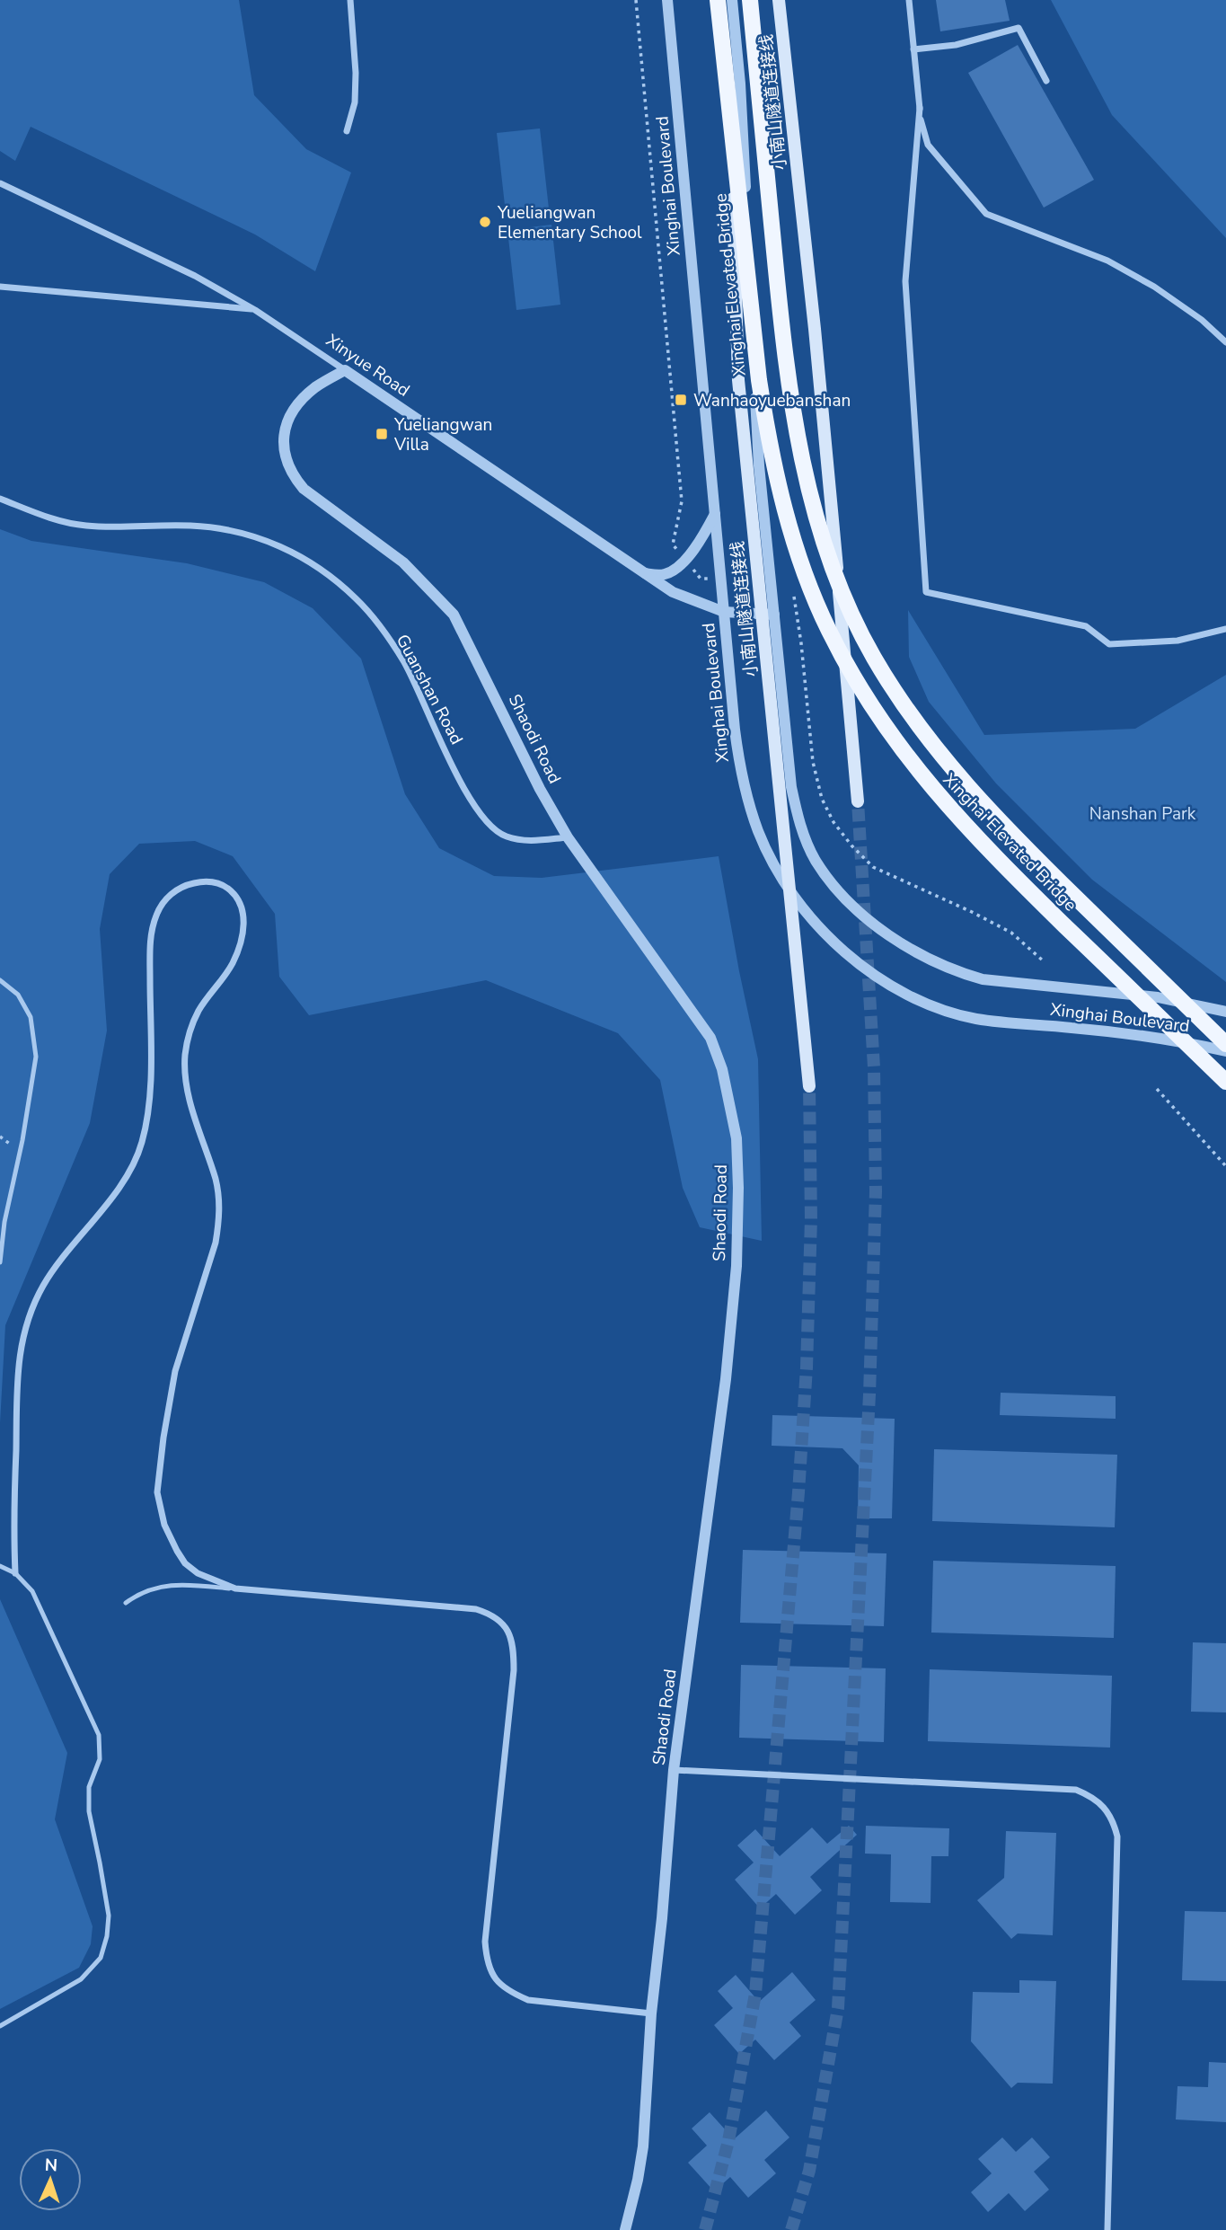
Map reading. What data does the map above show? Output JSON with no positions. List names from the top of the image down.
{
  "streets": {
    "main road": ["小南山隧道连接线", "Xinghai Elevated Bridge"],
    "street": [
      "Xinghai Boulevard",
      "Xinyue Road",
      "Guanshan Road",
      "Shaodi Road"
    ]
  },
  "crossings": [
    ["小南山隧道连接线", "Xinghai Elevated Bridge"],
    ["Xinghai Boulevard", "Xinyue Road"],
    ["Xinyue Road", "Shaodi Road"],
    ["Guanshan Road", "Shaodi Road"]
  ],
  "parks": ["Nanshan Park"],
  "places": {
    "other": ["Yueliangwan Elementary School"],
    "transit": ["Wanhaoyuebanshan", "Yueliangwan Villa"]
  },
  "north": "top"
}
